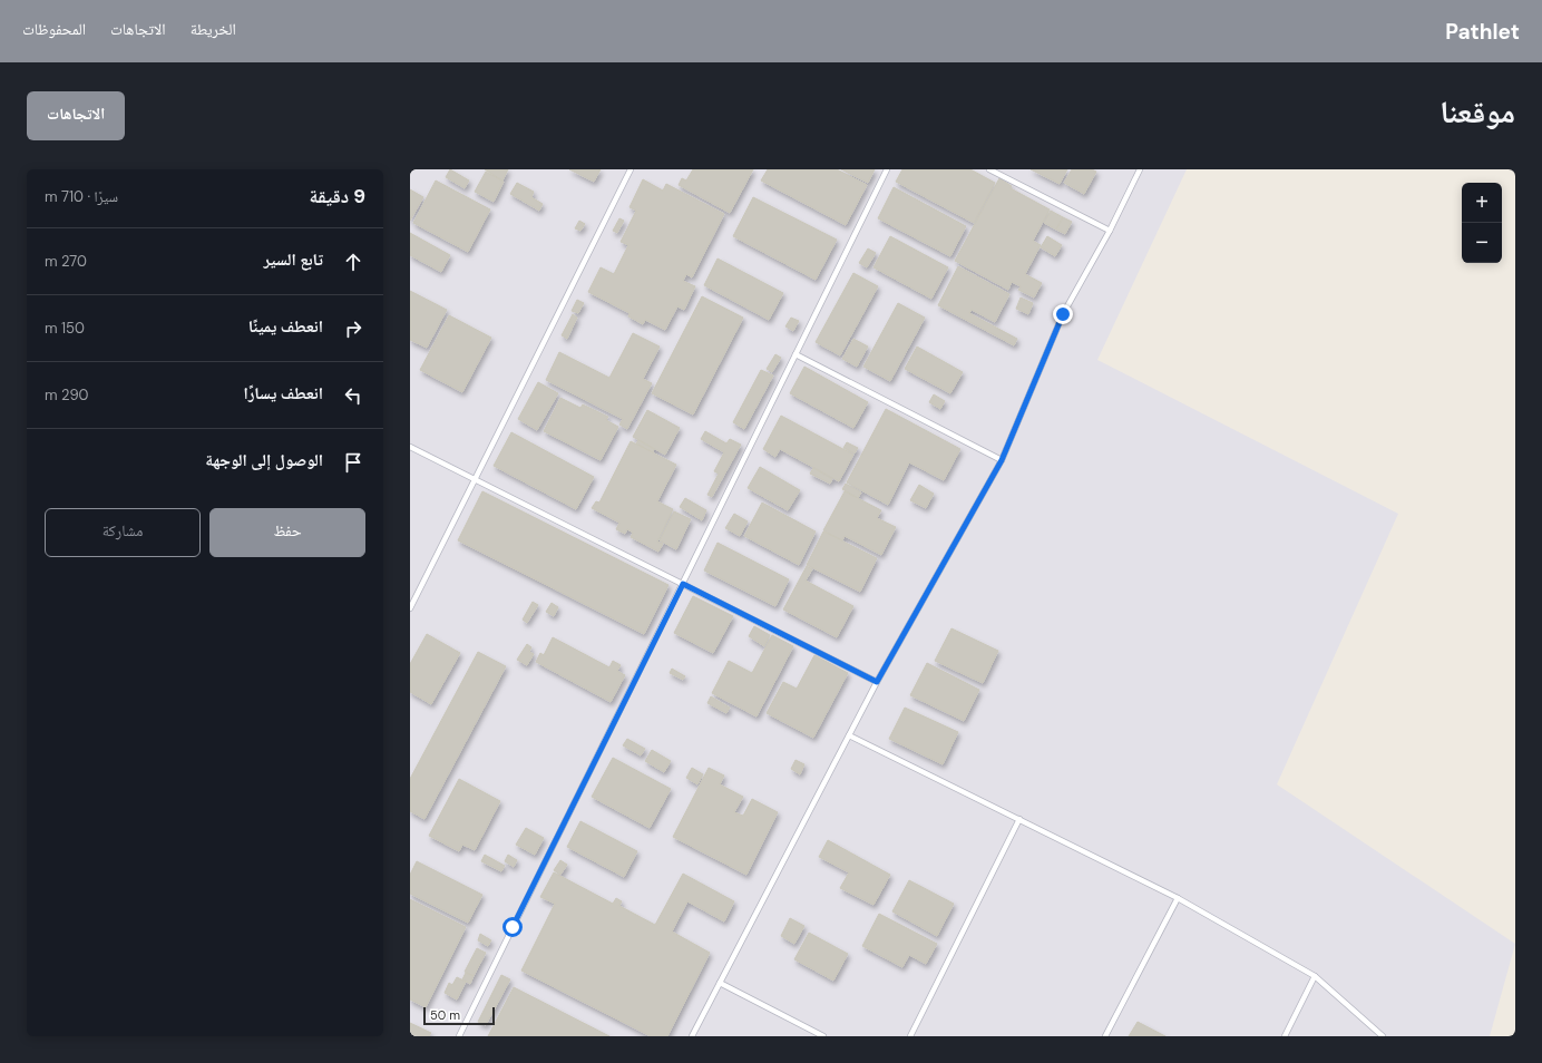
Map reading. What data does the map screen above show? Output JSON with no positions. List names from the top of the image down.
{
  "scale_bar": "50 m",
  "page": {
    "header": "Pathlet",
    "nav": ["الخريطة", "الاتجاهات", "المحفوظات"],
    "title": "موقعنا",
    "buttons": [
      "الاتجاهات",
      ["حفظ", "مشاركة"]
    ],
    "heading": ["9 دقيقة", "سيرًا · 710 m"],
    "map_buttons": ["+", "−"],
    "list": [
      ["تابع السير", "270 m"],
      ["انعطف يمينًا", "150 m"],
      ["انعطف يسارًا", "290 m"],
      "الوصول إلى الوجهة"
    ],
    "scale": "50 m"
  }
}
